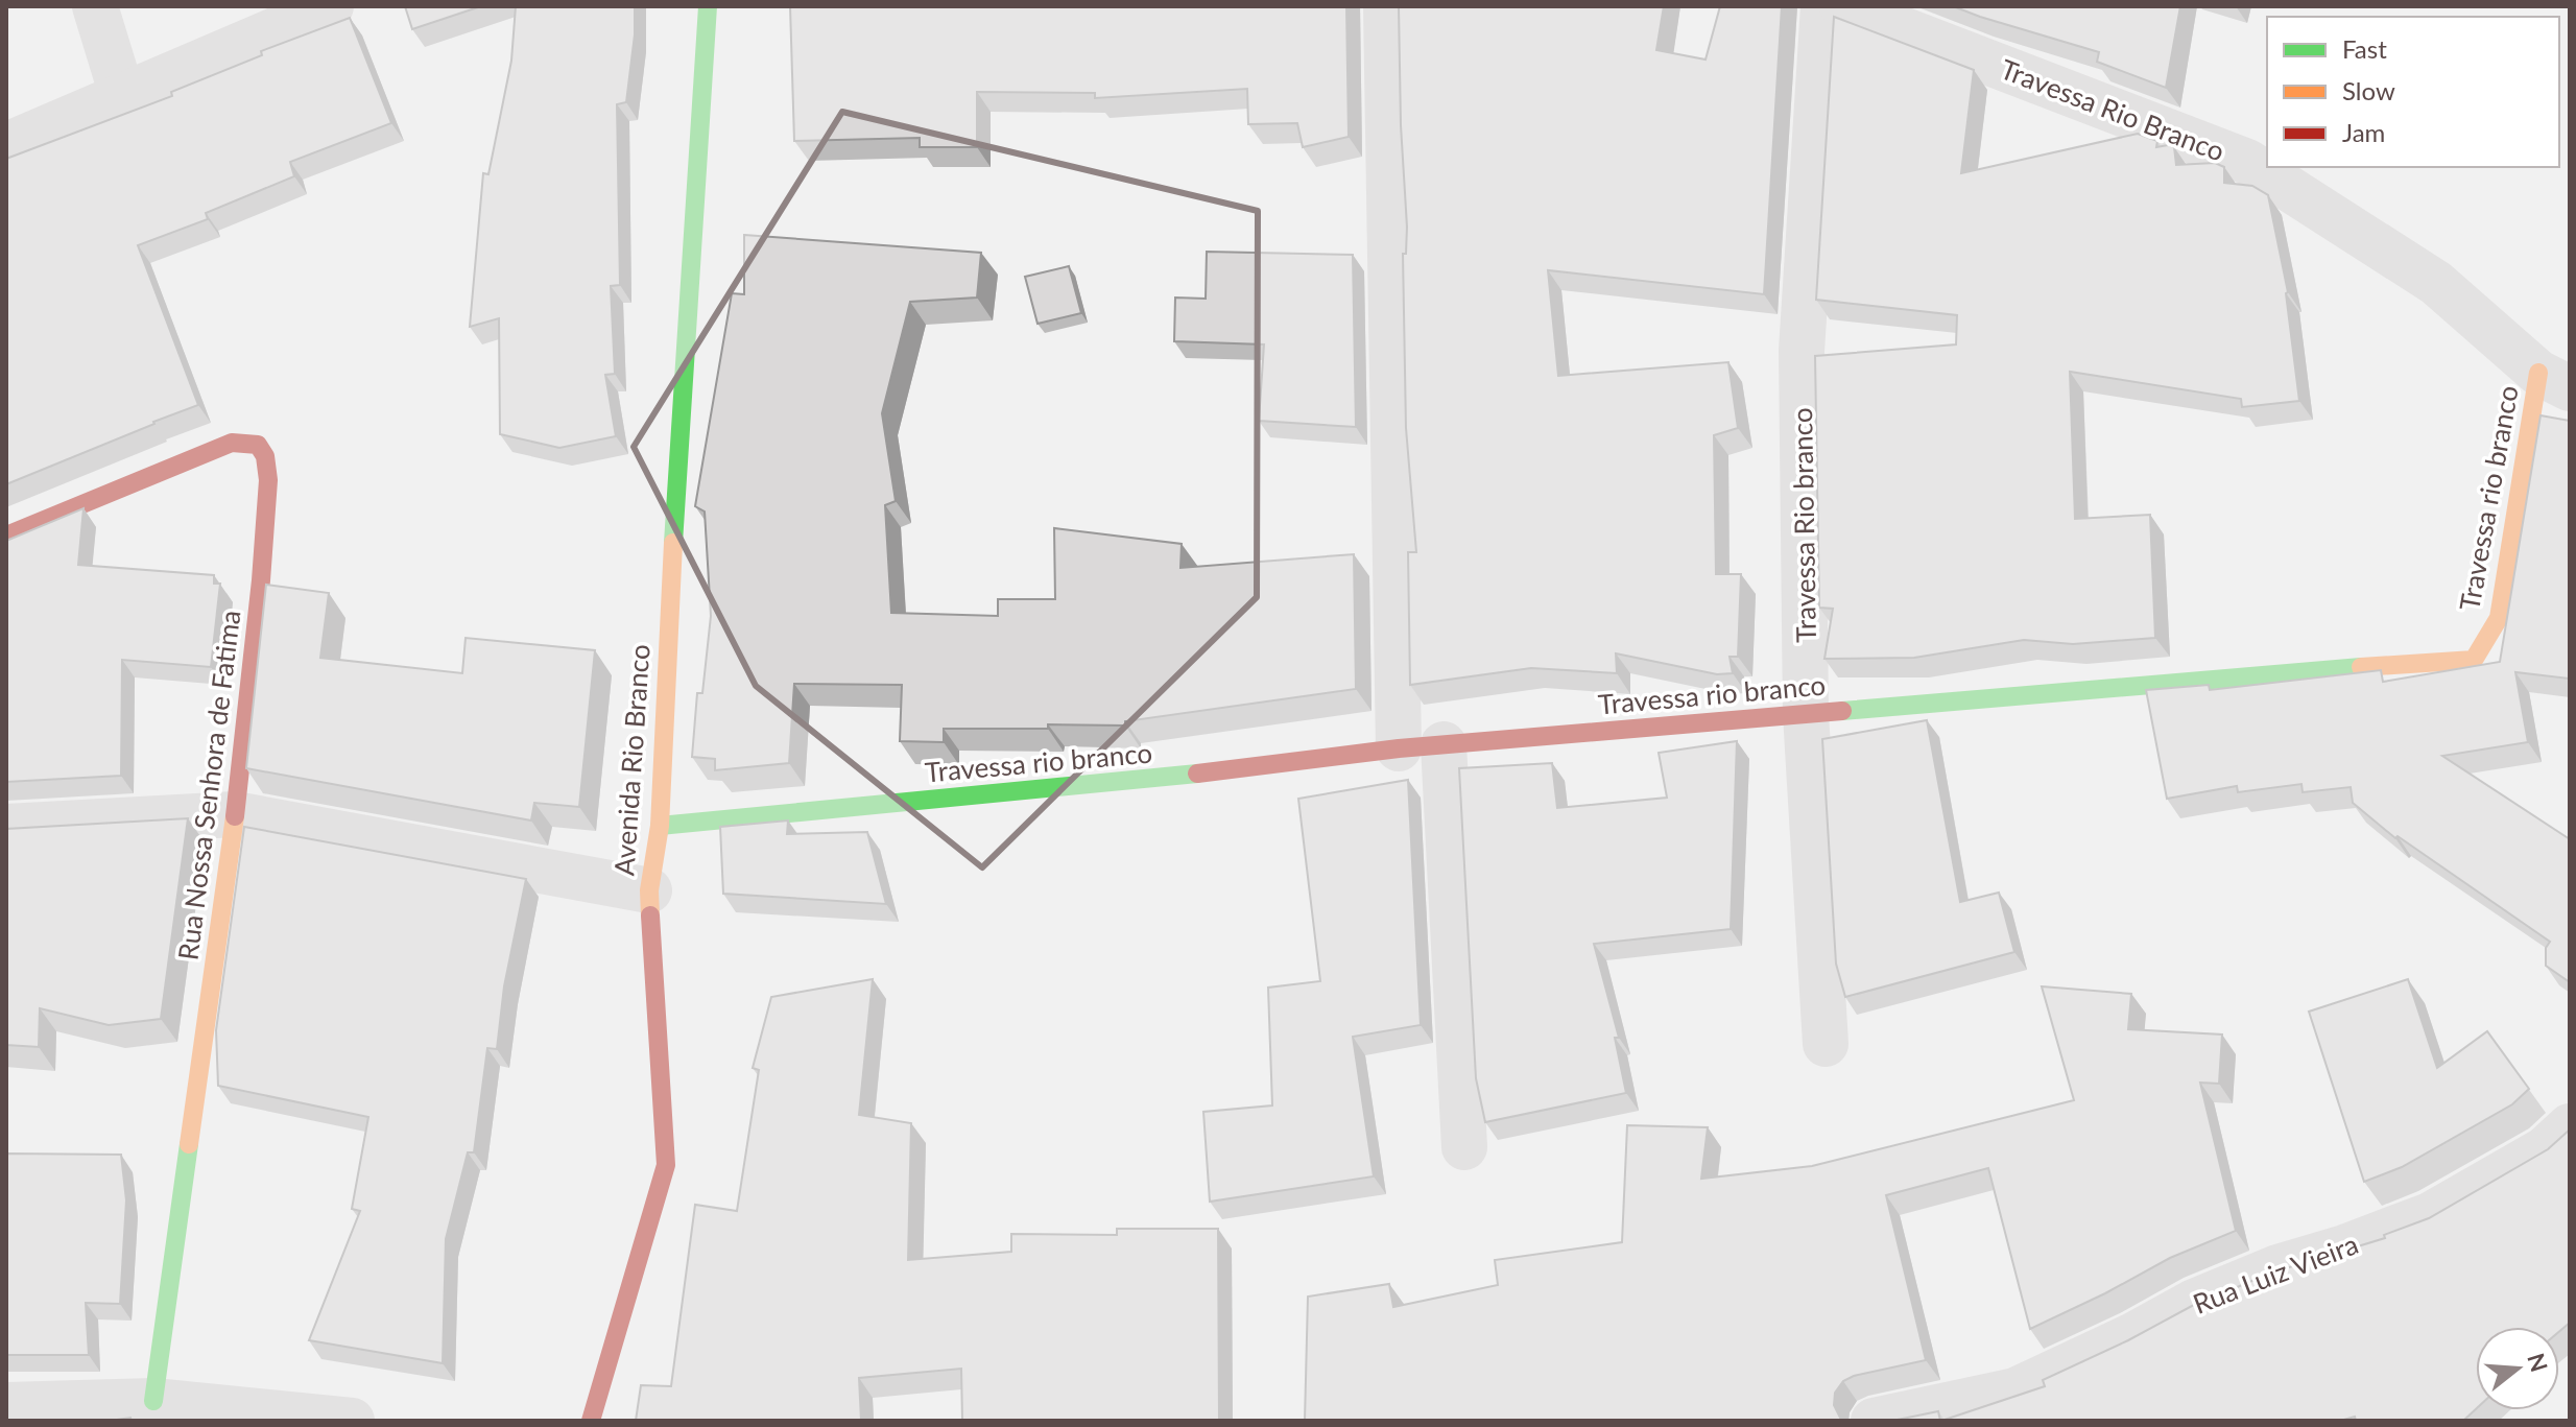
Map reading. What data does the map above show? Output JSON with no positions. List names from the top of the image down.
{
  "streets": {
    "street": [
      "Travessa Rio Branco",
      "Travessa rio branco",
      "Travessa Rio branco",
      "Avenida Rio Branco",
      "Rua Nossa Senhora de Fatima",
      "Rua Luiz Vieira"
    ]
  },
  "crossings": [
    ["Travessa Rio Branco", "Travessa rio branco"],
    ["Travessa rio branco", "Travessa Rio branco"],
    ["Travessa rio branco", "Avenida Rio Branco"]
  ],
  "legend": ["Fast", "Slow", "Jam"],
  "north": "right"
}
